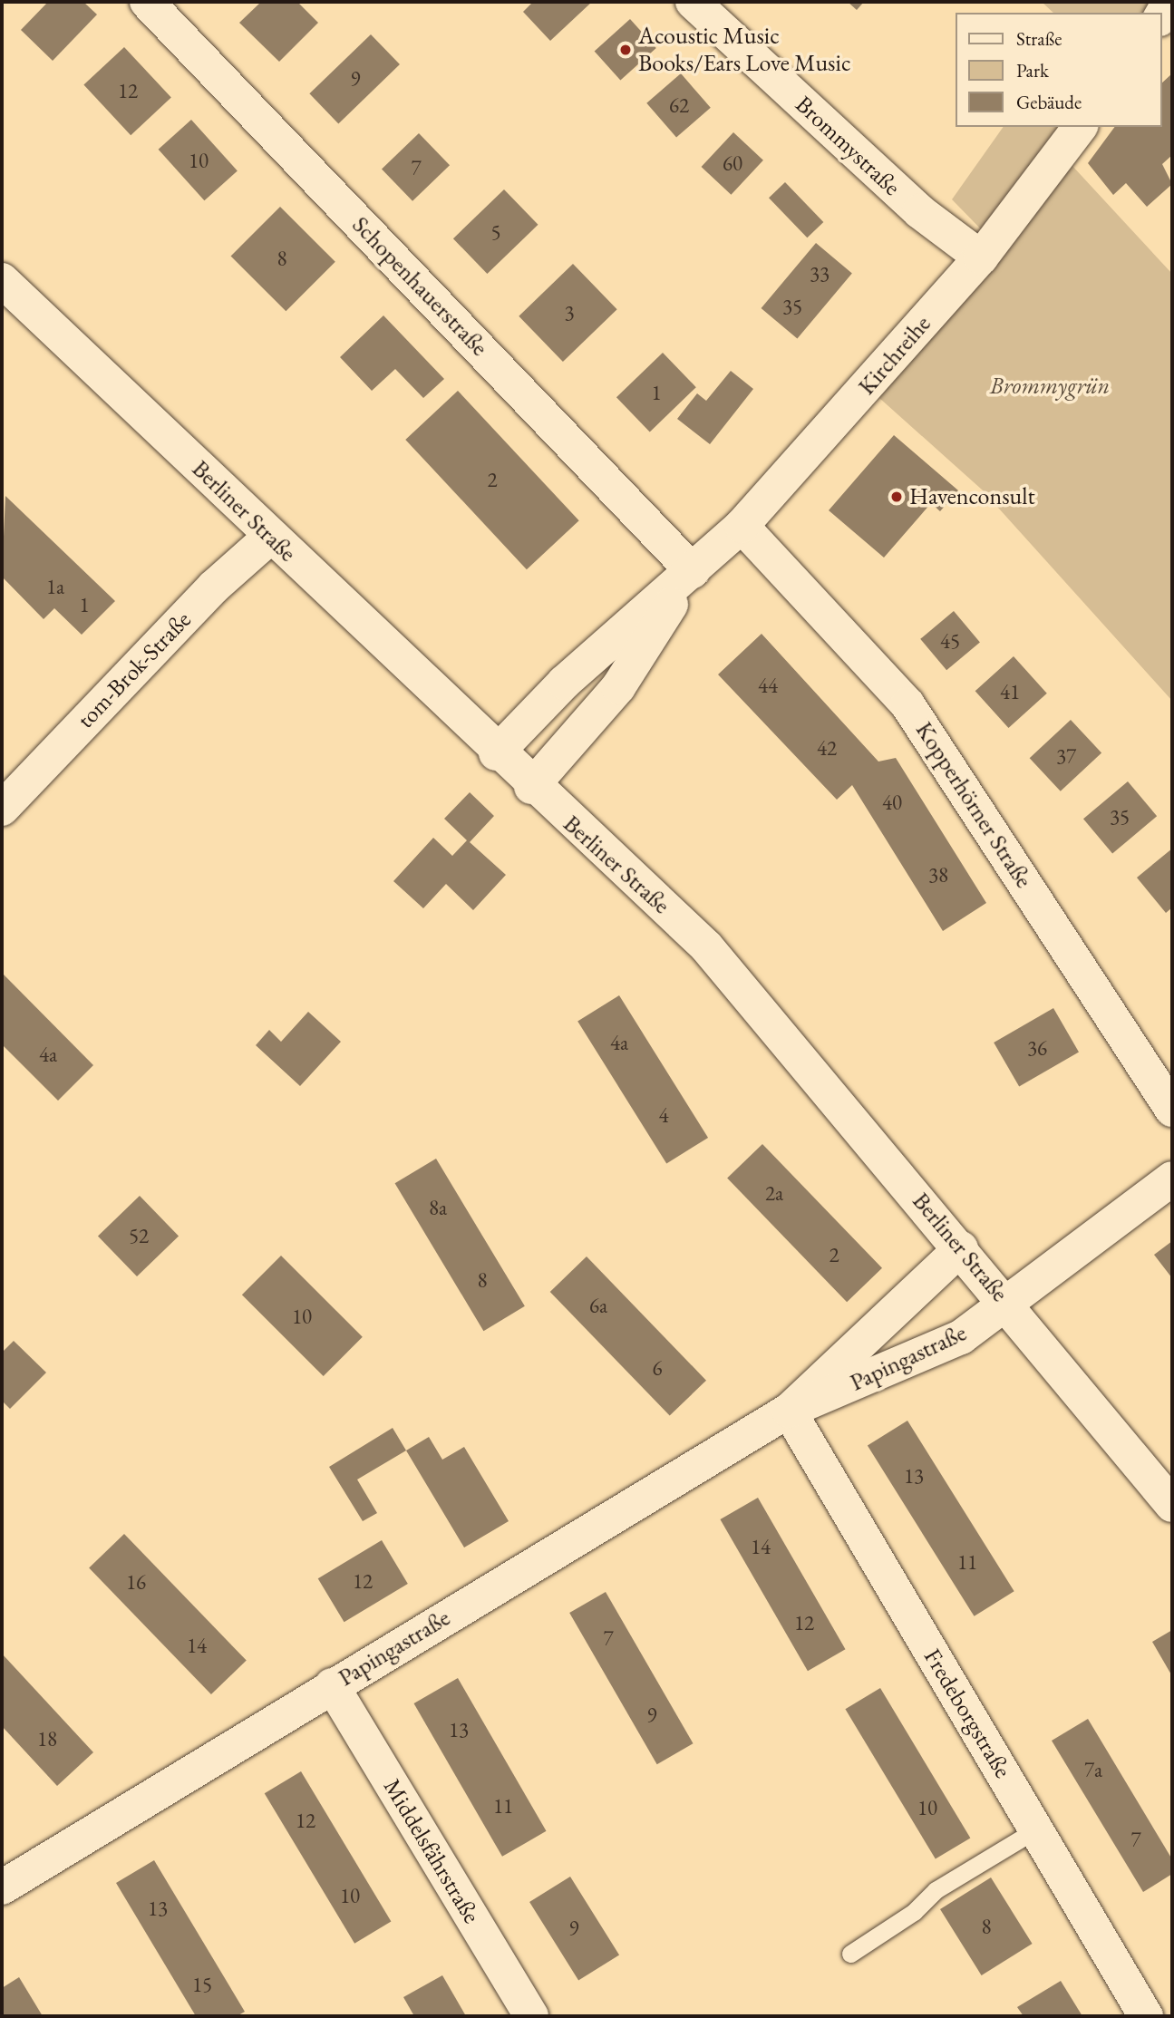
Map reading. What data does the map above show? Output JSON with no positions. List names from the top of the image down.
{
  "streets": {
    "street": [
      "Brommystraße",
      "Schopenhauerstraße",
      "Kirchreihe",
      "Berliner Straße",
      "tom-Brok-Straße",
      "Kopperhörner Straße",
      "Papingastraße",
      "Fredeborgstraße",
      "Middelsfährstraße"
    ]
  },
  "crossings": [
    ["Brommystraße", "Kirchreihe"],
    ["Schopenhauerstraße", "Kirchreihe"],
    ["Kirchreihe", "Berliner Straße"],
    ["Kirchreihe", "Kopperhörner Straße"],
    ["Berliner Straße", "tom-Brok-Straße"],
    ["Berliner Straße", "Papingastraße"],
    ["Papingastraße", "Fredeborgstraße"],
    ["Papingastraße", "Middelsfährstraße"]
  ],
  "parks": ["Brommygrün"],
  "places": ["Acoustic Music Books/Ears Love Music", "Havenconsult"],
  "house_numbers": [
    "9",
    "12",
    "62",
    "10",
    "60",
    "7",
    "5",
    "8",
    "33",
    "35",
    "3",
    "1",
    "2",
    "1a",
    "1",
    "45",
    "44",
    "41",
    "42",
    "37",
    "40",
    "35",
    "38",
    "4a",
    "36",
    "4a",
    "4",
    "2a",
    "8a",
    "52",
    "2",
    "8",
    "6a",
    "10",
    "6",
    "13",
    "14",
    "11",
    "12",
    "16",
    "12",
    "7",
    "14",
    "9",
    "13",
    "18",
    "7a",
    "11",
    "10",
    "12",
    "7",
    "10",
    "13",
    "8",
    "9",
    "15"
  ],
  "legend": ["Straße", "Park", "Gebäude"]
}
